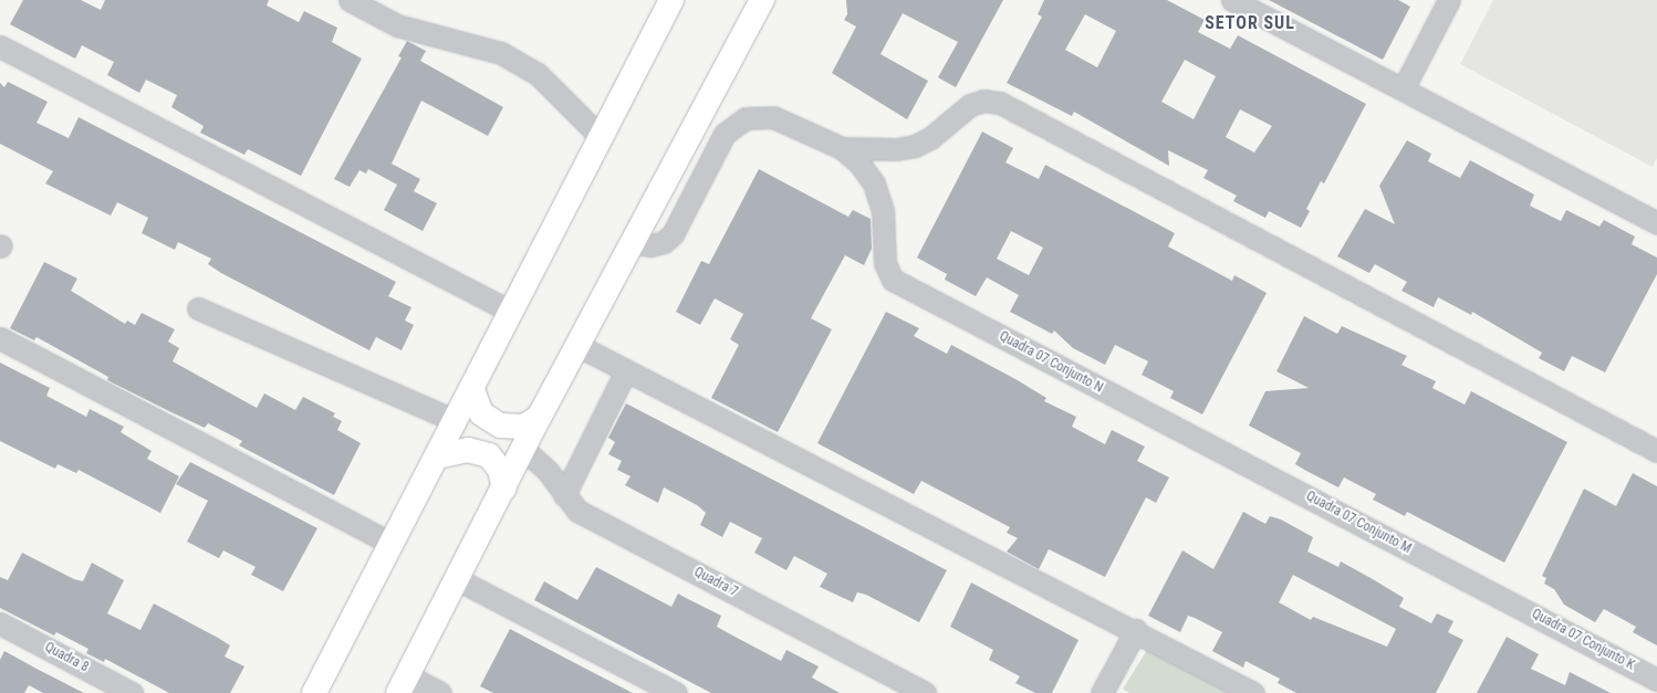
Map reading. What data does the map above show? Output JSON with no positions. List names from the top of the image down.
{
  "streets": {
    "street": [
      "Quadra 07 Conjunto N",
      "Quadra 07 Conjunto M",
      "Quadra 7",
      "Quadra 07 Conjunto K",
      "Quadra 8"
    ]
  },
  "crossings": [
    ["Quadra 07 Conjunto N", "Quadra 07 Conjunto M"],
    ["Quadra 07 Conjunto M", "Quadra 07 Conjunto K"]
  ],
  "districts": ["SETOR SUL"]
}
